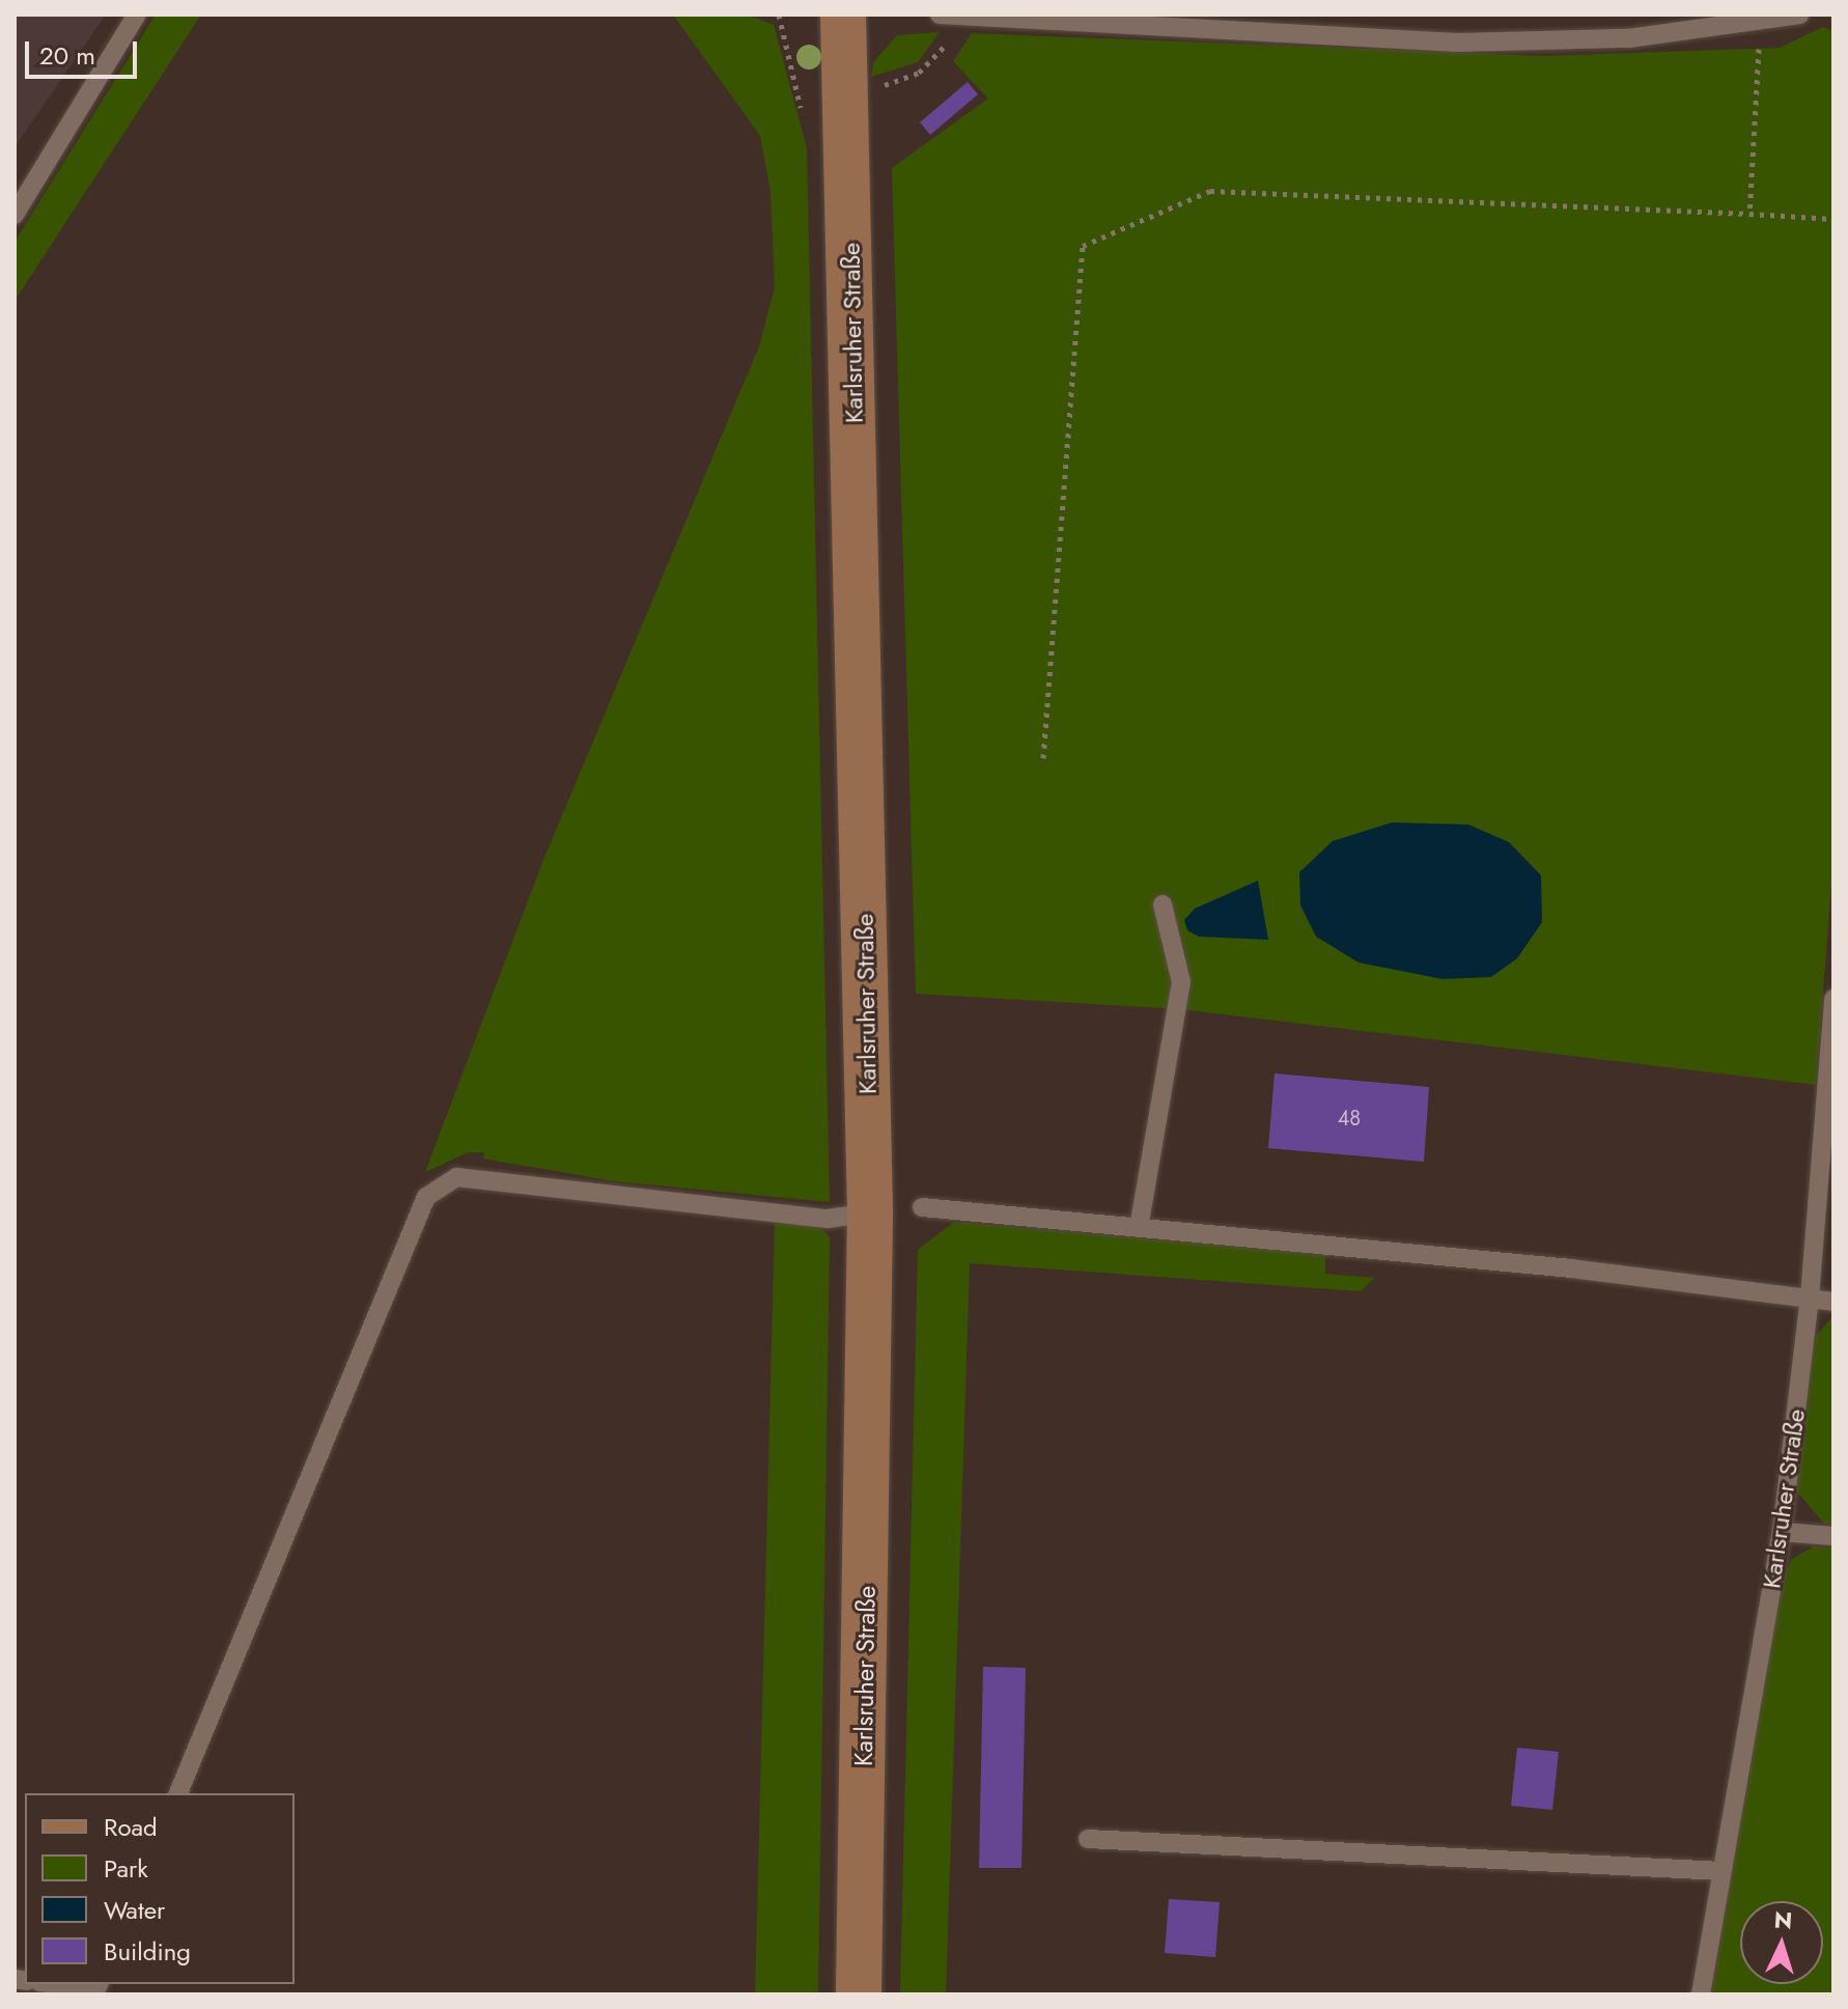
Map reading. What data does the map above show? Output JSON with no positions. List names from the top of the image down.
{
  "streets": {
    "main road": ["Karlsruher Straße"]
  },
  "house_numbers": ["48"],
  "legend": [
    "Road",
    "Park",
    "Water",
    "Building"
  ],
  "scale_bar": "20 m",
  "north": "top"
}
